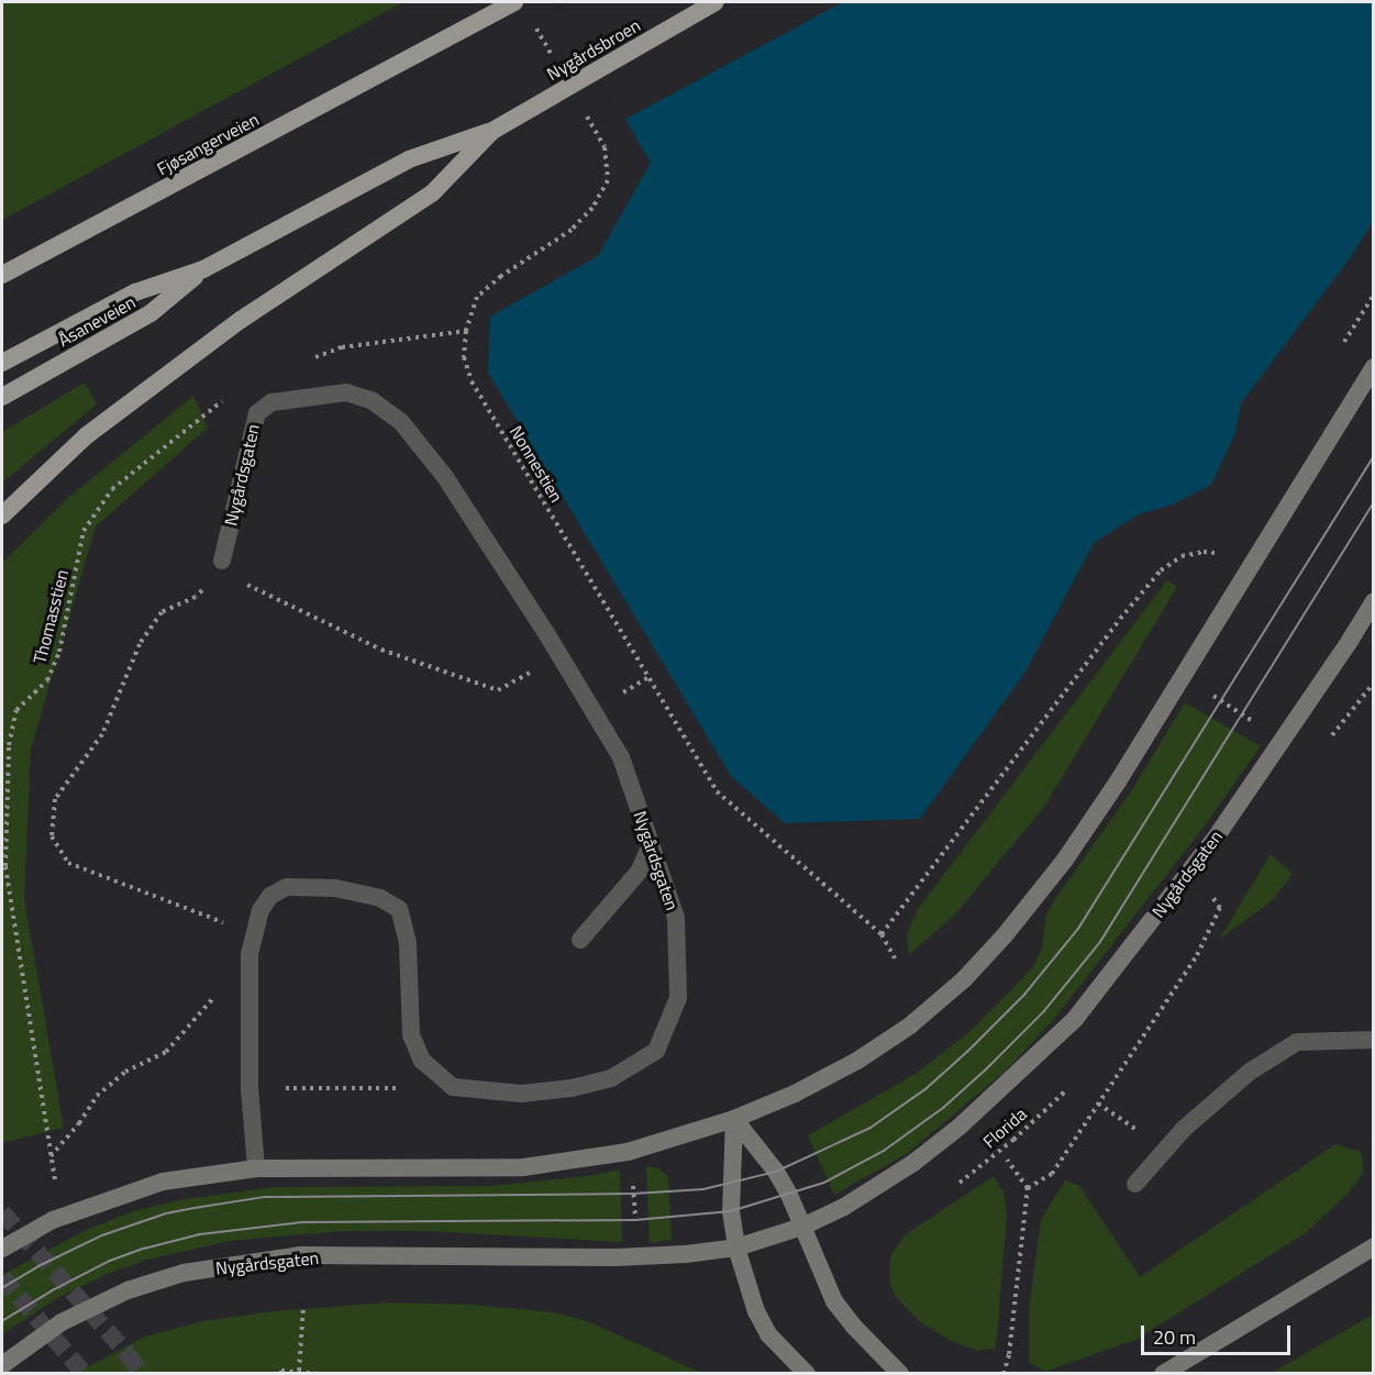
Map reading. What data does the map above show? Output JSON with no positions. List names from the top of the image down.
{
  "streets": {
    "highway": ["Nygårdsbroen", "Fjøsangerveien", "Åsaneveien"],
    "main road": ["Nygårdsgaten"],
    "path": ["Nonnestien", "Thomasstien", "Florida"]
  },
  "scale_bar": "20 m"
}
